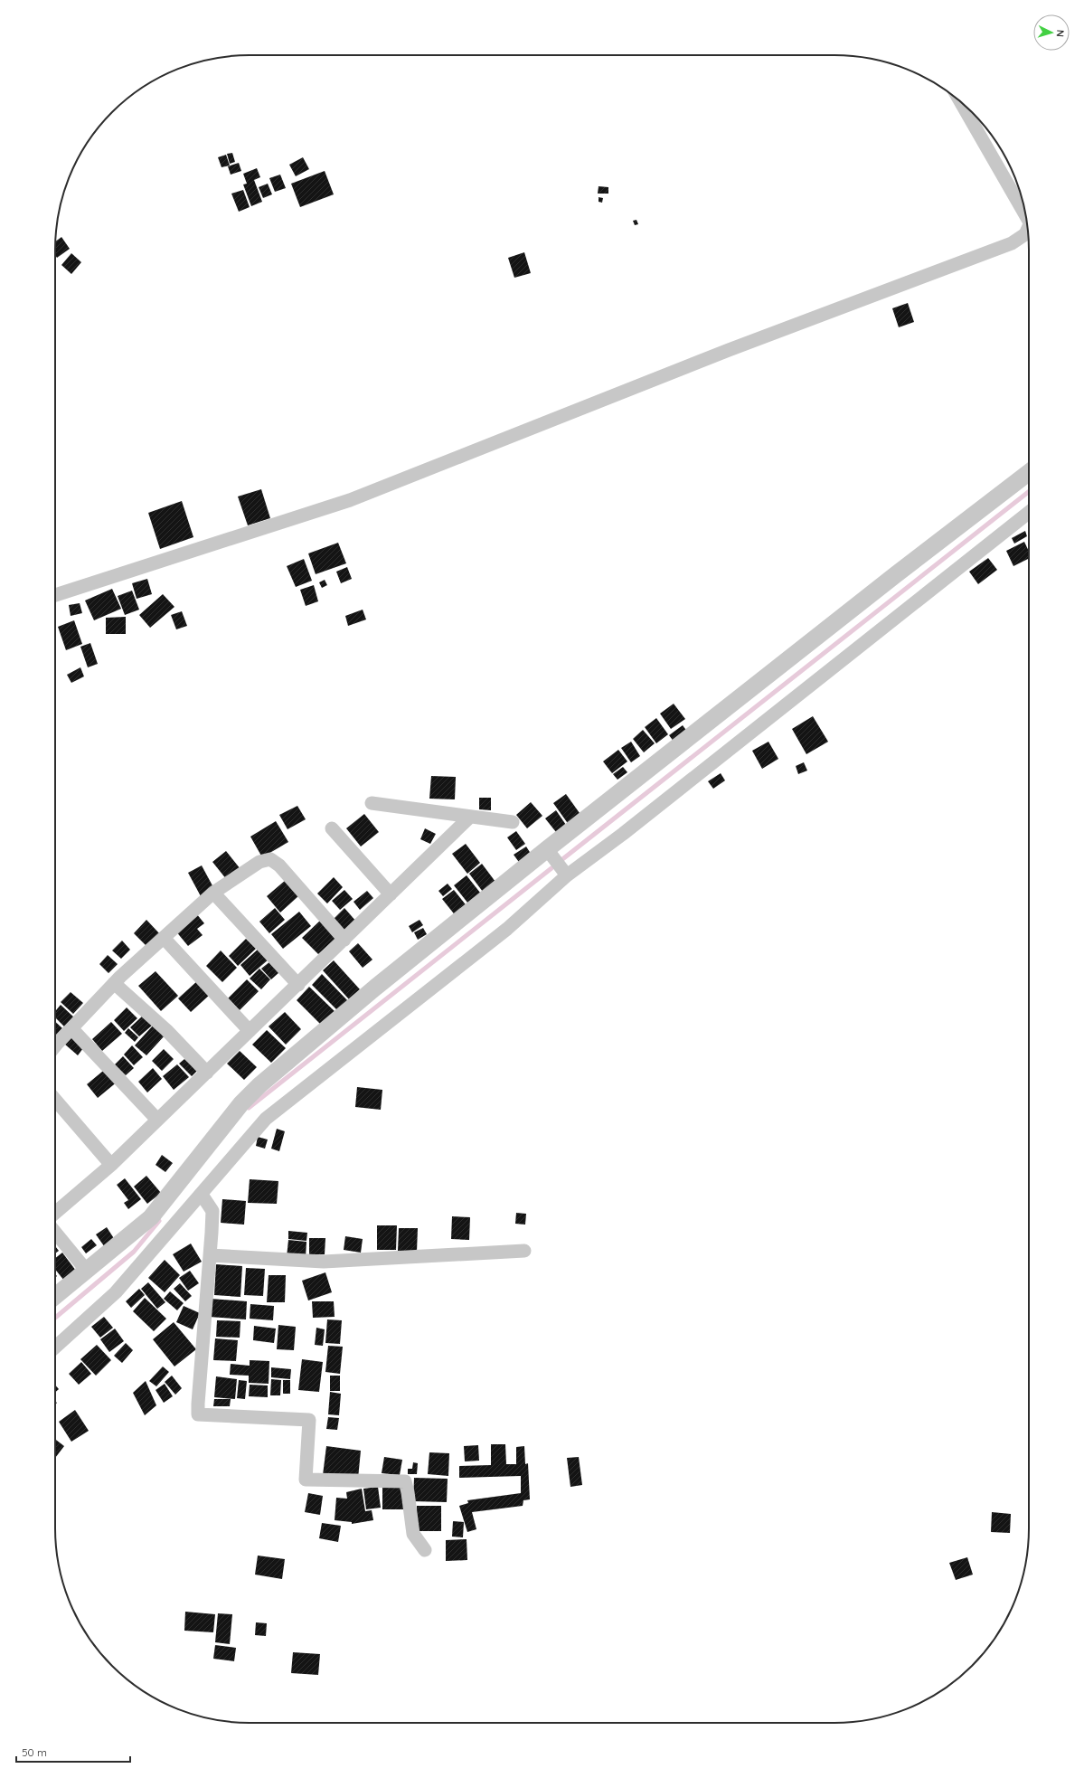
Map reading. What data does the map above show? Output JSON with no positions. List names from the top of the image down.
{
  "scale_bar": "50 m",
  "north": "right"
}
